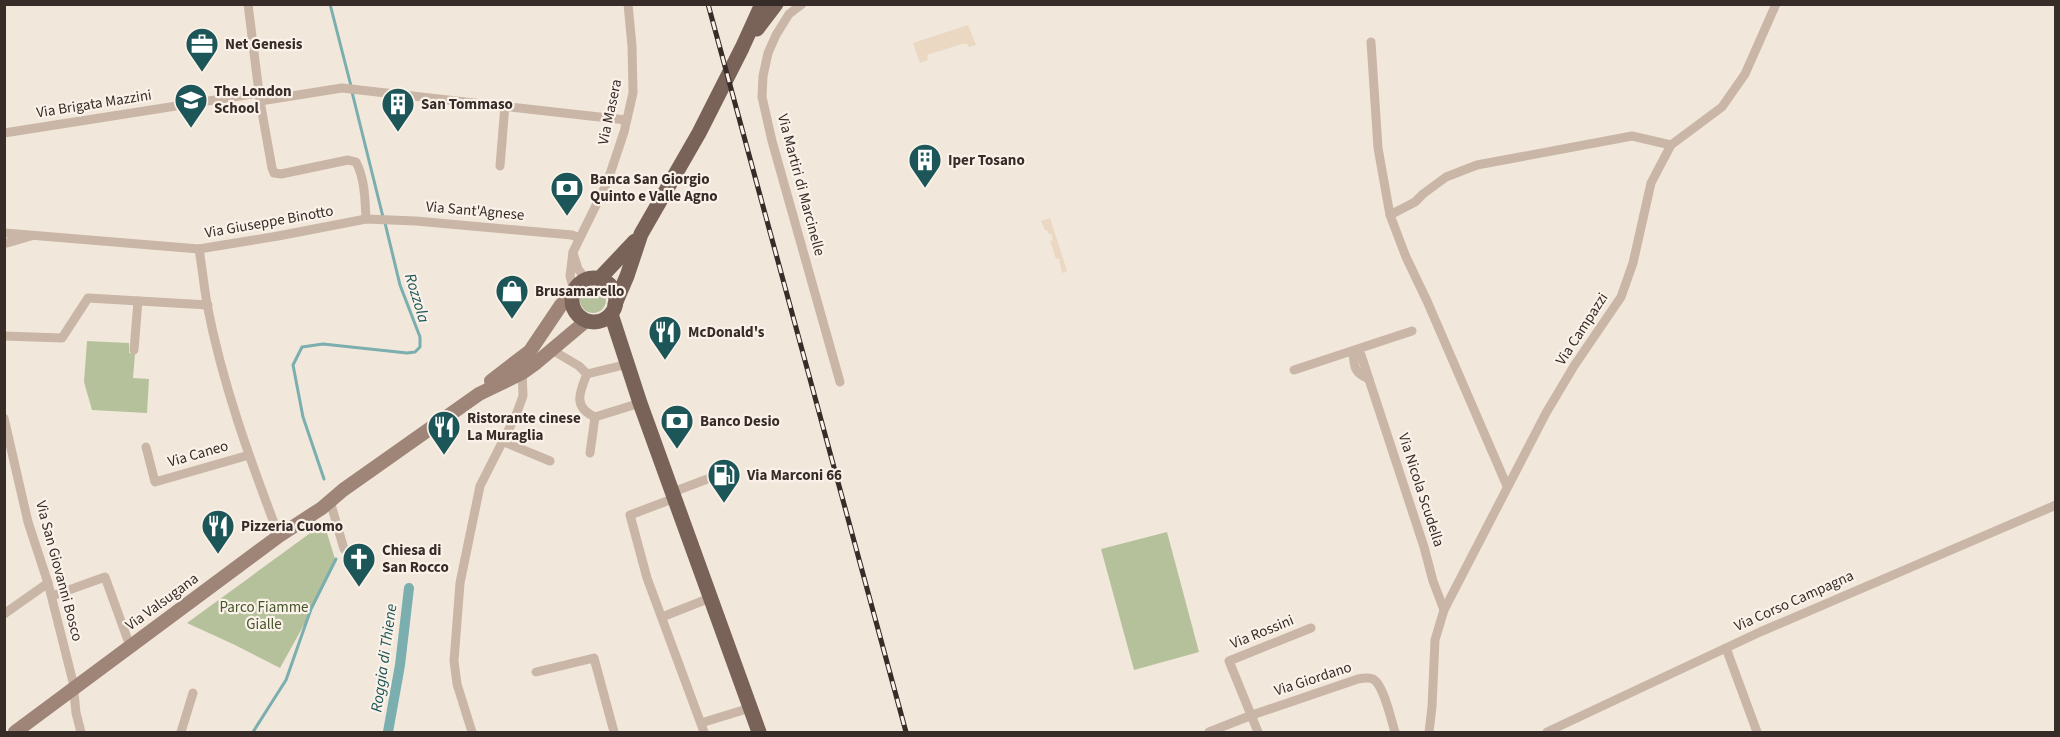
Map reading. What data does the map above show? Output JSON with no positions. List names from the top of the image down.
{
  "streets": {
    "main road": ["Via Valsugana"],
    "street": [
      "Via Brigata Mazzini",
      "Via Masera",
      "Via Martiri di Marcinelle",
      "Via Sant'Agnese",
      "Via Giuseppe Binotto",
      "Via Campazzi",
      "Via Caneo",
      "Via Nicola Scudella",
      "Via San Giovanni Bosco",
      "Via Corso Campagna",
      "Via Rossini",
      "Via Giordano"
    ]
  },
  "crossings": [
    ["Via Brigata Mazzini", "Via Masera"],
    ["Via Masera", "Via Sant'Agnese"],
    ["Via Masera", "Via Valsugana"],
    ["Via Sant'Agnese", "Via Giuseppe Binotto"],
    ["Via Campazzi", "Via Nicola Scudella"],
    ["Via San Giovanni Bosco", "Via Valsugana"],
    ["Via Rossini", "Via Giordano"]
  ],
  "water": ["Rozzola", "Roggia di Thiene"],
  "parks": ["Parco Fiamme Gialle"],
  "places": {
    "office": ["Net Genesis"],
    "school or university": ["The London School"],
    "building": ["San Tommaso", "Iper Tosano"],
    "bank": ["Banca San Giorgio Quinto e Valle Agno", "Banco Desio"],
    "shop": ["Brusamarello"],
    "restaurant": ["McDonald's", "Ristorante cinese La Muraglia", "Pizzeria Cuomo"],
    "fuel station": ["Via Marconi 66"],
    "church": ["Chiesa di San Rocco"]
  }
}
